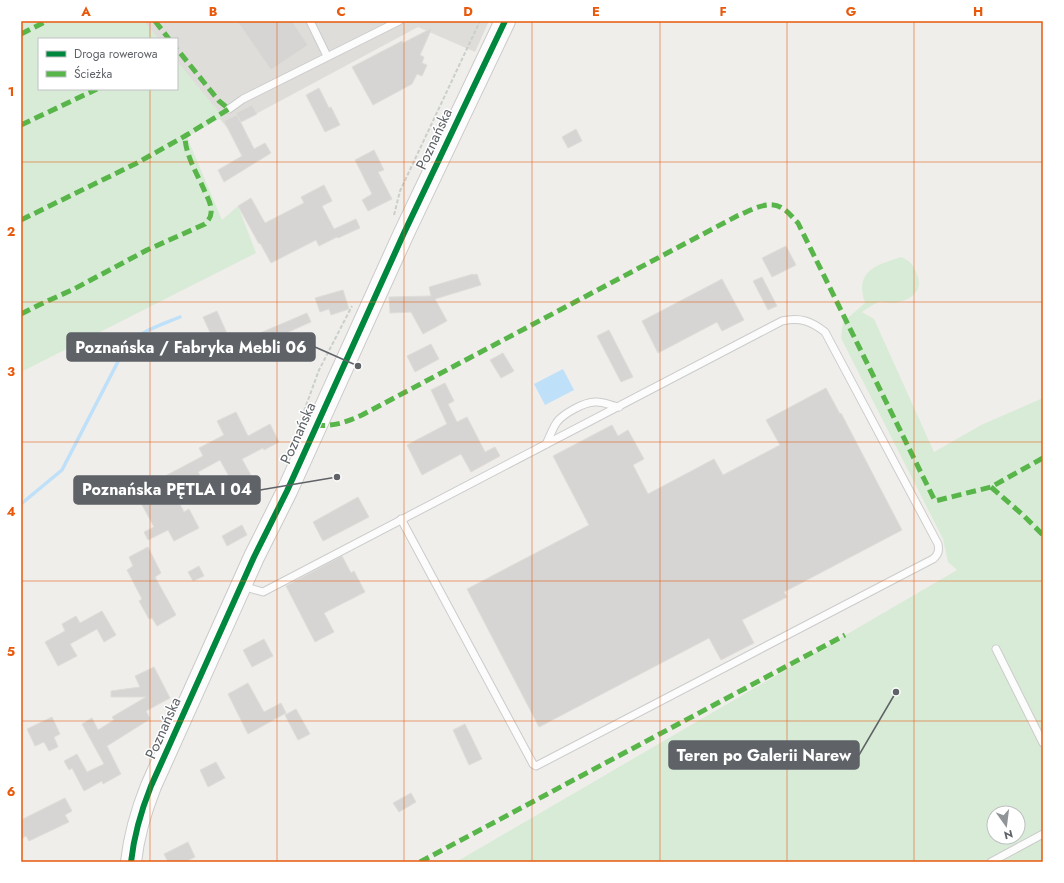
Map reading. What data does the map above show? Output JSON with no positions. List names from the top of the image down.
{
  "streets": {
    "street": ["Poznańska"]
  },
  "places": ["Poznańska / Fabryka Mebli 06", "Poznańska PĘTLA I 04", "Teren po Galerii Narew"],
  "legend": ["Droga rowerowa", "Ścieżka"],
  "north": "bottom",
  "grid": {
    "columns": [
      "A",
      "B",
      "C",
      "D",
      "E",
      "F",
      "G",
      "H"
    ],
    "rows": [
      "1",
      "2",
      "3",
      "4",
      "5",
      "6"
    ]
  }
}
